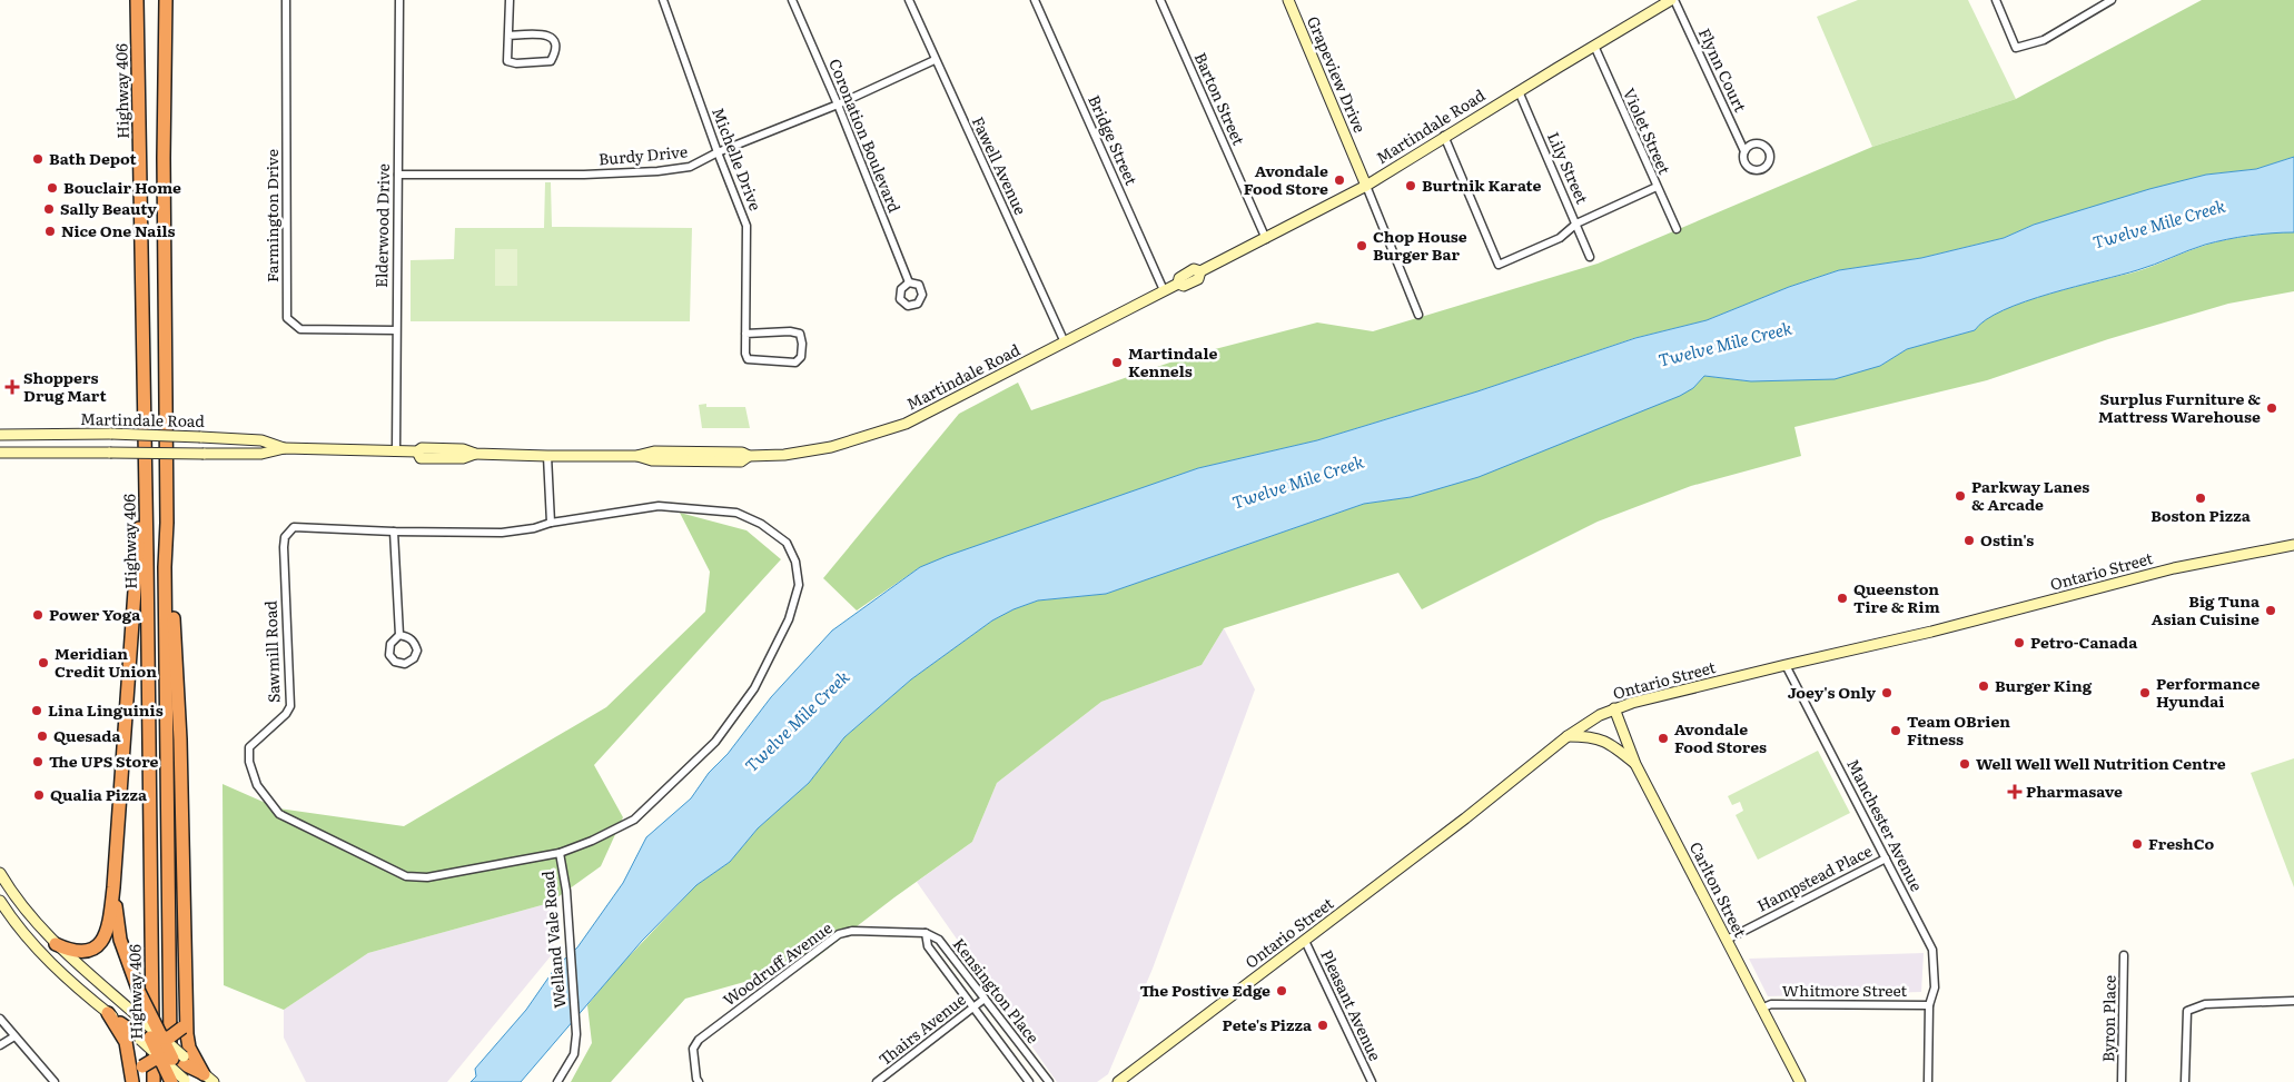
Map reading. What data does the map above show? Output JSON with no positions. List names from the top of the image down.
{
  "streets": {
    "highway": ["Highway 406"],
    "main road": [
      "Grapeview Drive",
      "Martindale Road",
      "Ontario Street",
      "Carlton Street"
    ],
    "street": [
      "Flynn Court",
      "Barton Street",
      "Violet Street",
      "Coronation Boulevard",
      "Bridge Street",
      "Burdy Drive",
      "Michelle Drive",
      "Fawell Avenue",
      "Lily Street",
      "Farmington Drive",
      "Elderwood Drive",
      "Sawmill Road",
      "Manchester Avenue",
      "Hampstead Place",
      "Welland Vale Road",
      "Woodruff Avenue",
      "Kensington Place",
      "Whitmore Street",
      "Pleasant Avenue",
      "Byron Place",
      "Thairs Avenue"
    ]
  },
  "crossings": [
    ["Flynn Court", "Martindale Road"],
    ["Grapeview Drive", "Martindale Road"],
    ["Barton Street", "Martindale Road"],
    ["Martindale Road", "Violet Street"],
    ["Martindale Road", "Bridge Street"],
    ["Martindale Road", "Fawell Avenue"],
    ["Martindale Road", "Lily Street"],
    ["Martindale Road", "Elderwood Drive"],
    ["Coronation Boulevard", "Burdy Drive"],
    ["Burdy Drive", "Michelle Drive"],
    ["Burdy Drive", "Fawell Avenue"],
    ["Burdy Drive", "Elderwood Drive"],
    ["Farmington Drive", "Elderwood Drive"],
    ["Ontario Street", "Manchester Avenue"],
    ["Ontario Street", "Carlton Street"],
    ["Ontario Street", "Pleasant Avenue"],
    ["Sawmill Road", "Welland Vale Road"],
    ["Manchester Avenue", "Hampstead Place"],
    ["Manchester Avenue", "Whitmore Street"],
    ["Hampstead Place", "Carlton Street"],
    ["Carlton Street", "Whitmore Street"],
    ["Woodruff Avenue", "Kensington Place"],
    ["Kensington Place", "Thairs Avenue"]
  ],
  "water": ["Twelve Mile Creek"],
  "places": {
    "other": [
      "Bath Depot",
      "Avondale Food Store",
      "Burtnik Karate",
      "Bouclair Home",
      "Sally Beauty",
      "Nice One Nails",
      "Chop House Burger Bar",
      "Martindale Kennels",
      "Surplus Furniture & Mattress Warehouse",
      "Parkway Lanes & Arcade",
      "Boston Pizza",
      "Ostin's",
      "Queenston Tire & Rim",
      "Big Tuna Asian Cuisine",
      "Power Yoga",
      "Petro-Canada",
      "Meridian Credit Union",
      "Burger King",
      "Joey's Only",
      "Performance Hyundai",
      "Lina Linguinis",
      "Team OBrien Fitness",
      "Quesada",
      "Avondale Food Stores",
      "The UPS Store",
      "Well Well Well Nutrition Centre",
      "Qualia Pizza",
      "FreshCo",
      "The Postive Edge",
      "Pete's Pizza"
    ],
    "health": ["Shoppers Drug Mart", "Pharmasave"]
  }
}
